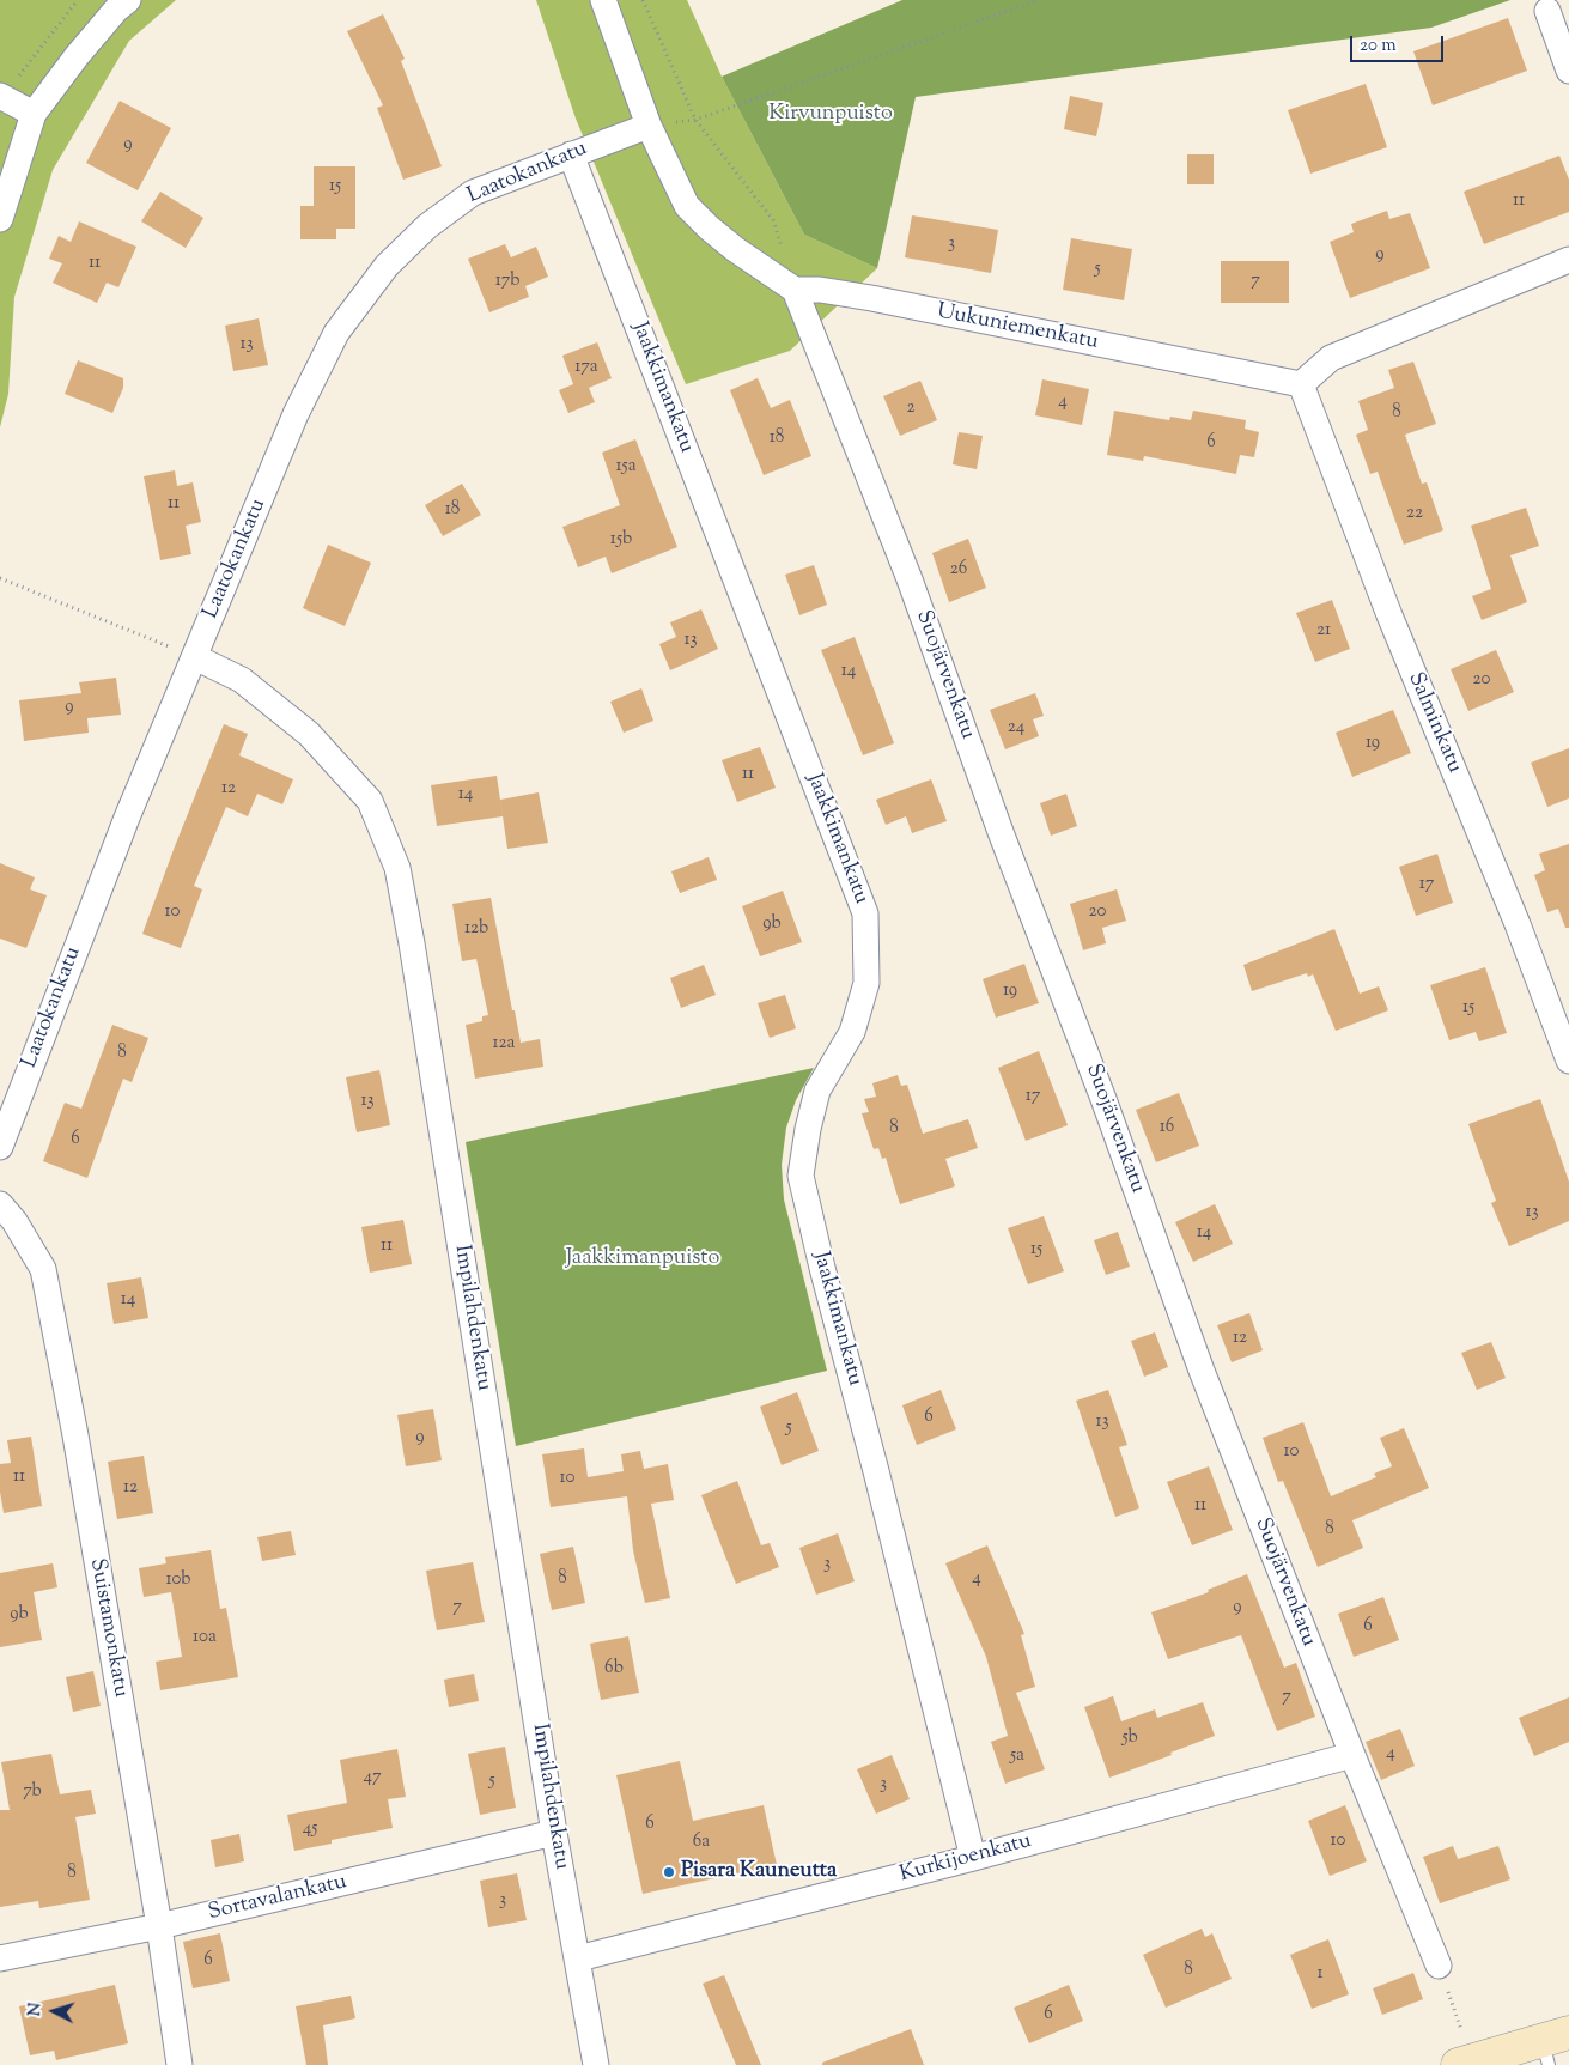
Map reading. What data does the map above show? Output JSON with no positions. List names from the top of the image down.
{
  "streets": {
    "street": [
      "Laatokankatu",
      "Uukuniemenkatu",
      "Jaakkimankatu",
      "Suojärvenkatu",
      "Salminkatu",
      "Impilahdenkatu",
      "Suistamonkatu",
      "Kurkijoenkatu",
      "Sortavalankatu"
    ]
  },
  "crossings": [
    ["Laatokankatu", "Jaakkimankatu"],
    ["Laatokankatu", "Impilahdenkatu"],
    ["Uukuniemenkatu", "Suojärvenkatu"],
    ["Uukuniemenkatu", "Salminkatu"],
    ["Jaakkimankatu", "Kurkijoenkatu"],
    ["Suojärvenkatu", "Kurkijoenkatu"],
    ["Impilahdenkatu", "Kurkijoenkatu"],
    ["Impilahdenkatu", "Sortavalankatu"],
    ["Suistamonkatu", "Sortavalankatu"]
  ],
  "parks": ["Kirvunpuisto", "Jaakkimanpuisto"],
  "places": ["Pisara Kauneutta"],
  "house_numbers": [
    "9",
    "15",
    "11",
    "3",
    "9",
    "11",
    "5",
    "17b",
    "7",
    "13",
    "17a",
    "4",
    "2",
    "8",
    "18",
    "6",
    "15a",
    "11",
    "18",
    "22",
    "15b",
    "26",
    "21",
    "13",
    "14",
    "20",
    "9",
    "24",
    "19",
    "11",
    "12",
    "14",
    "17",
    "10",
    "20",
    "9b",
    "12b",
    "19",
    "15",
    "12a",
    "8",
    "17",
    "13",
    "16",
    "8",
    "6",
    "13",
    "14",
    "11",
    "15",
    "14",
    "12",
    "6",
    "13",
    "5",
    "9",
    "10",
    "11",
    "10",
    "12",
    "11",
    "8",
    "3",
    "8",
    "4",
    "10b",
    "7",
    "9",
    "9b",
    "6",
    "10a",
    "6b",
    "7",
    "5b",
    "4",
    "5a",
    "47",
    "5",
    "3",
    "7b",
    "6",
    "45",
    "10",
    "6a",
    "8",
    "3",
    "6",
    "8",
    "1",
    "6"
  ],
  "scale_bar": "20 m",
  "north": "left"
}
